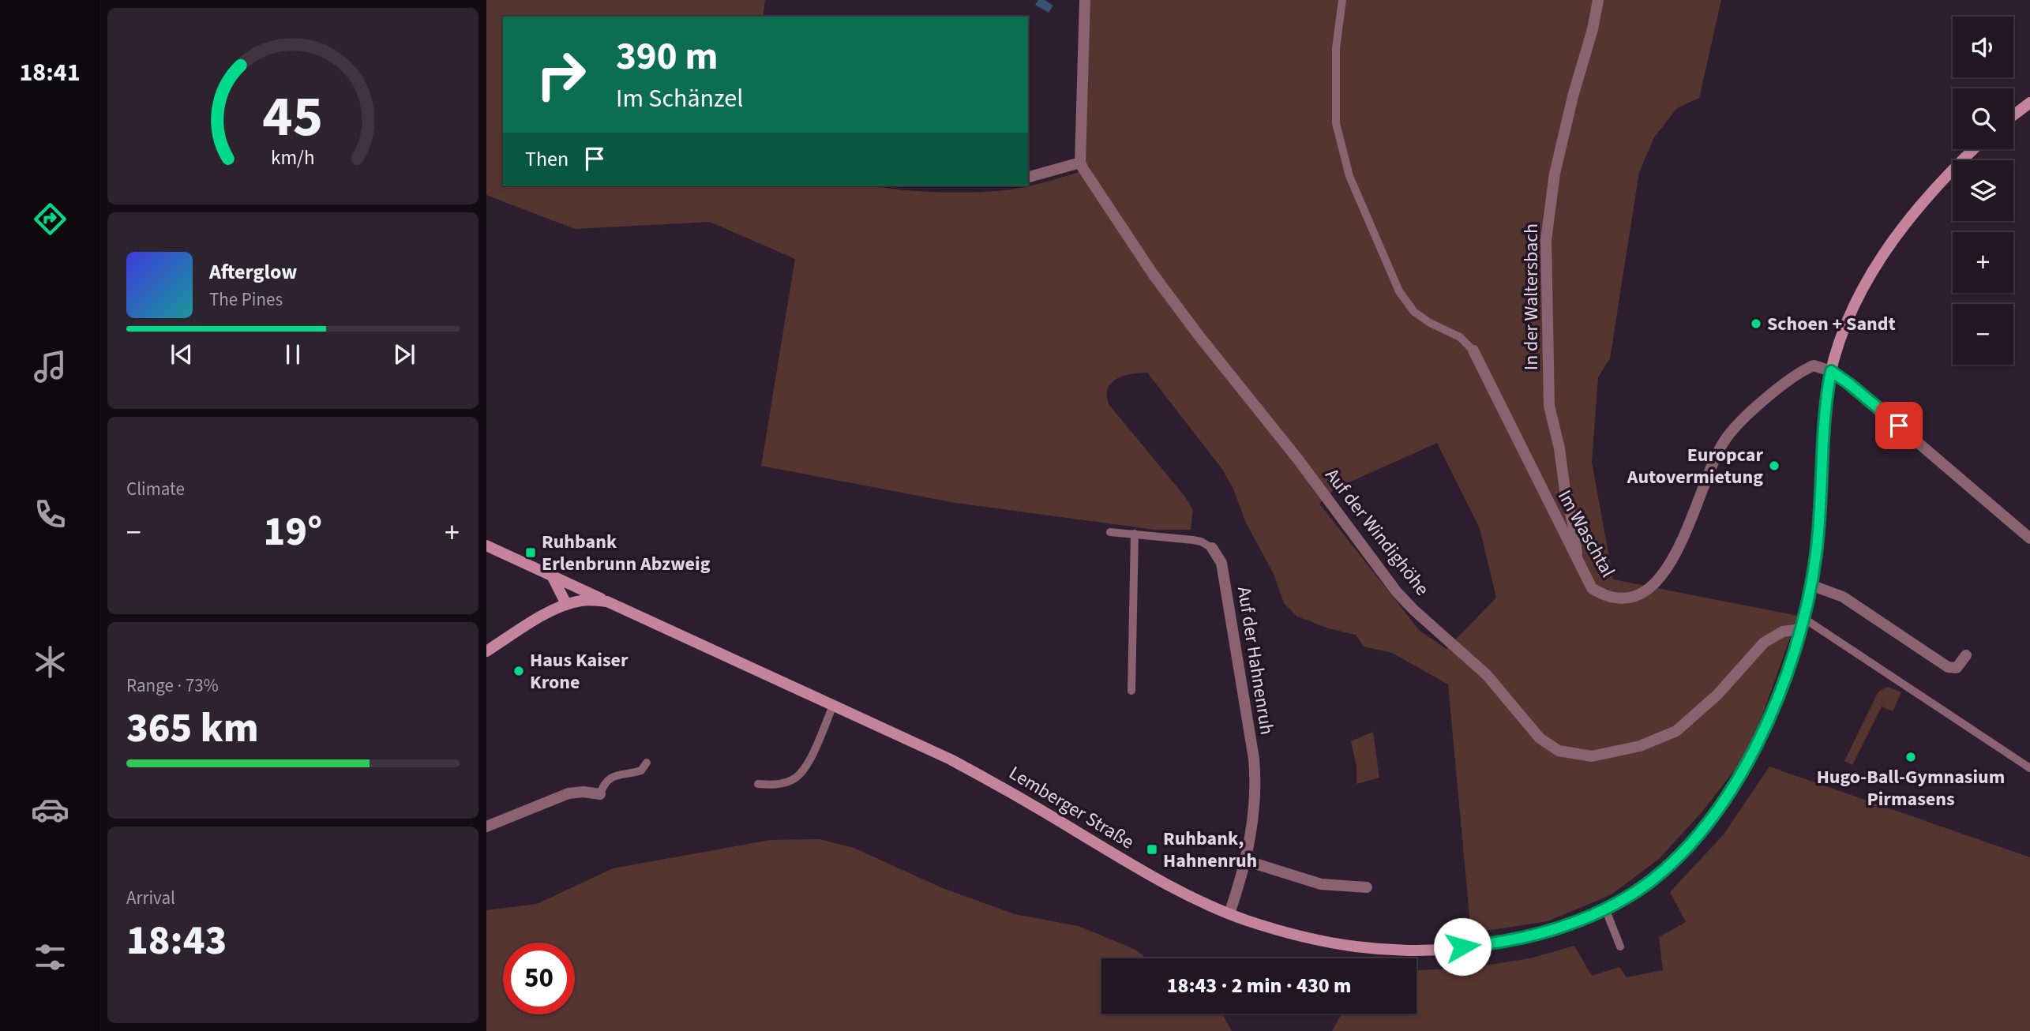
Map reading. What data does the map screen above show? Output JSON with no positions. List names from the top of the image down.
{
  "streets": {
    "main road": ["Lemberger Straße"],
    "street": [
      "In der Waltersbach",
      "Auf der Windighöhe",
      "Im Waschtal",
      "Auf der Hahnenruh"
    ]
  },
  "crossings": [
    ["In der Waltersbach", "Im Waschtal"],
    ["Auf der Windighöhe", "Lemberger Straße"],
    ["Im Waschtal", "Lemberger Straße"],
    ["Auf der Hahnenruh", "Lemberger Straße"]
  ],
  "places": {
    "other": [
      "Schoen + Sandt",
      "Europcar Autovermietung",
      "Haus Kaiser Krone",
      "Hugo-Ball-Gymnasium Pirmasens"
    ],
    "transit": ["Ruhbank Erlenbrunn Abzweig", "Ruhbank, Hahnenruh"]
  },
  "page": {
    "tabs": "18:41",
    "map_buttons": ["+", "−"],
    "turn": ["390 m", "Im Schänzel"],
    "then": "Then",
    "song": ["Afterglow", "The Pines"],
    "tile": [
      "Climate",
      ["Range · 73%", "365 km"],
      ["Arrival", "18:43"]
    ],
    "heat": ["−", "19°", "+"],
    "limit": "50",
    "trip": "18:43 · 2 min · 430 m",
    "gauge": ["45", "km/h"]
  }
}
